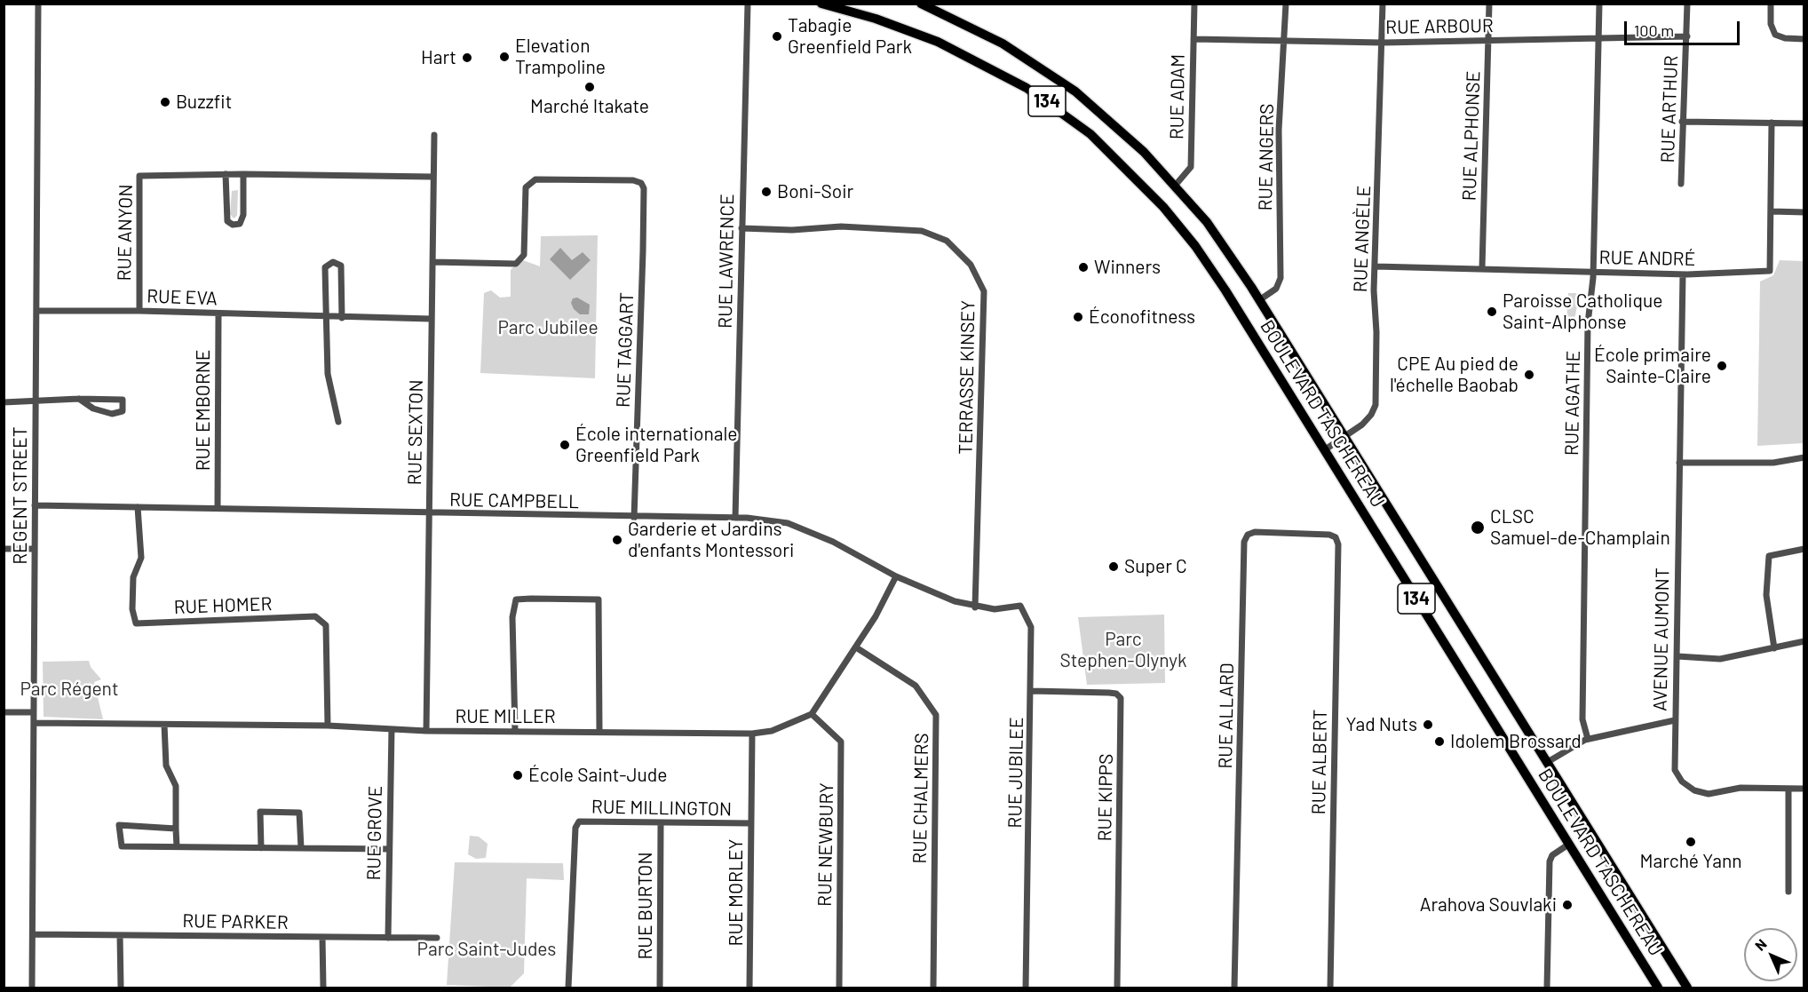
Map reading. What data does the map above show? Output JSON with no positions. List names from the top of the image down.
{
  "streets": {
    "main road": ["134", "BOULEVARD TASCHEREAU"],
    "street": [
      "RUE ARBOUR",
      "RUE ADAM",
      "RUE ARTHUR",
      "RUE ALPHONSE",
      "RUE ANGERS",
      "RUE ANYON",
      "RUE ANGÈLE",
      "RUE ANDRÉ",
      "RUE LAWRENCE",
      "RUE EVA",
      "RUE TAGGART",
      "TERRASSE KINSEY",
      "RUE AGATHE",
      "RUE EMBORNE",
      "RUE SEXTON",
      "REGENT STREET",
      "RUE CAMPBELL",
      "RUE HOMER",
      "AVENUE AUMONT",
      "RUE ALLARD",
      "RUE MILLER",
      "RUE ALBERT",
      "RUE JUBILEE",
      "RUE KIPPS",
      "RUE CHALMERS",
      "RUE MILLINGTON",
      "RUE GROVE",
      "RUE NEWBURY",
      "RUE MORLEY",
      "RUE BURTON",
      "RUE PARKER"
    ]
  },
  "crossings": [
    ["RUE ARBOUR", "RUE ADAM"],
    ["RUE ARBOUR", "RUE ARTHUR"],
    ["RUE ARBOUR", "RUE ALPHONSE"],
    ["RUE ARBOUR", "RUE ANGERS"],
    ["RUE ARBOUR", "RUE ANGÈLE"],
    ["RUE ARBOUR", "RUE AGATHE"],
    ["RUE ADAM", "BOULEVARD TASCHEREAU"],
    ["RUE ALPHONSE", "RUE ANDRÉ"],
    ["RUE ANGERS", "BOULEVARD TASCHEREAU"],
    ["RUE ANYON", "RUE EVA"],
    ["RUE ANYON", "RUE SEXTON"],
    ["RUE ANGÈLE", "RUE ANDRÉ"],
    ["RUE ANGÈLE", "BOULEVARD TASCHEREAU"],
    ["RUE ANDRÉ", "RUE AGATHE"],
    ["RUE ANDRÉ", "AVENUE AUMONT"],
    ["RUE LAWRENCE", "TERRASSE KINSEY"],
    ["RUE LAWRENCE", "RUE CAMPBELL"],
    ["RUE EVA", "RUE EMBORNE"],
    ["RUE EVA", "RUE SEXTON"],
    ["RUE EVA", "REGENT STREET"],
    ["RUE TAGGART", "RUE SEXTON"],
    ["RUE TAGGART", "RUE CAMPBELL"],
    ["TERRASSE KINSEY", "RUE CAMPBELL"],
    ["TERRASSE KINSEY", "RUE JUBILEE"],
    ["RUE EMBORNE", "RUE CAMPBELL"],
    ["RUE SEXTON", "RUE CAMPBELL"],
    ["RUE SEXTON", "RUE MILLER"],
    ["REGENT STREET", "RUE CAMPBELL"],
    ["REGENT STREET", "RUE MILLER"],
    ["REGENT STREET", "RUE PARKER"],
    ["RUE CAMPBELL", "RUE HOMER"],
    ["RUE CAMPBELL", "RUE JUBILEE"],
    ["RUE HOMER", "RUE MILLER"],
    ["RUE ALLARD", "RUE ALBERT"],
    ["RUE MILLER", "RUE GROVE"],
    ["RUE MILLER", "RUE NEWBURY"],
    ["RUE MILLER", "RUE MORLEY"],
    ["RUE JUBILEE", "RUE KIPPS"],
    ["RUE MILLINGTON", "RUE MORLEY"],
    ["RUE MILLINGTON", "RUE BURTON"],
    ["RUE GROVE", "RUE PARKER"]
  ],
  "parks": [
    "Parc Jubilee",
    "Parc Stephen-Olynyk",
    "Parc Régent",
    "Parc Saint-Judes"
  ],
  "places": [
    "Tabagie Greenfield Park",
    "Elevation Trampoline",
    "Hart",
    "Marché Itakate",
    "Buzzfit",
    "Boni-Soir",
    "Winners",
    "Paroisse Catholique Saint-Alphonse",
    "Éconofitness",
    "École primaire Sainte-Claire",
    "CPE Au pied de l'échelle Baobab",
    "École internationale Greenfield Park",
    "CLSC Samuel-de-Champlain",
    "Garderie et Jardins d'enfants Montessori",
    "Super C",
    "Yad Nuts",
    "Idolem Brossard",
    "École Saint-Jude",
    "Marché Yann",
    "Arahova Souvlaki"
  ],
  "scale_bar": "100 m",
  "north": "top left"
}
